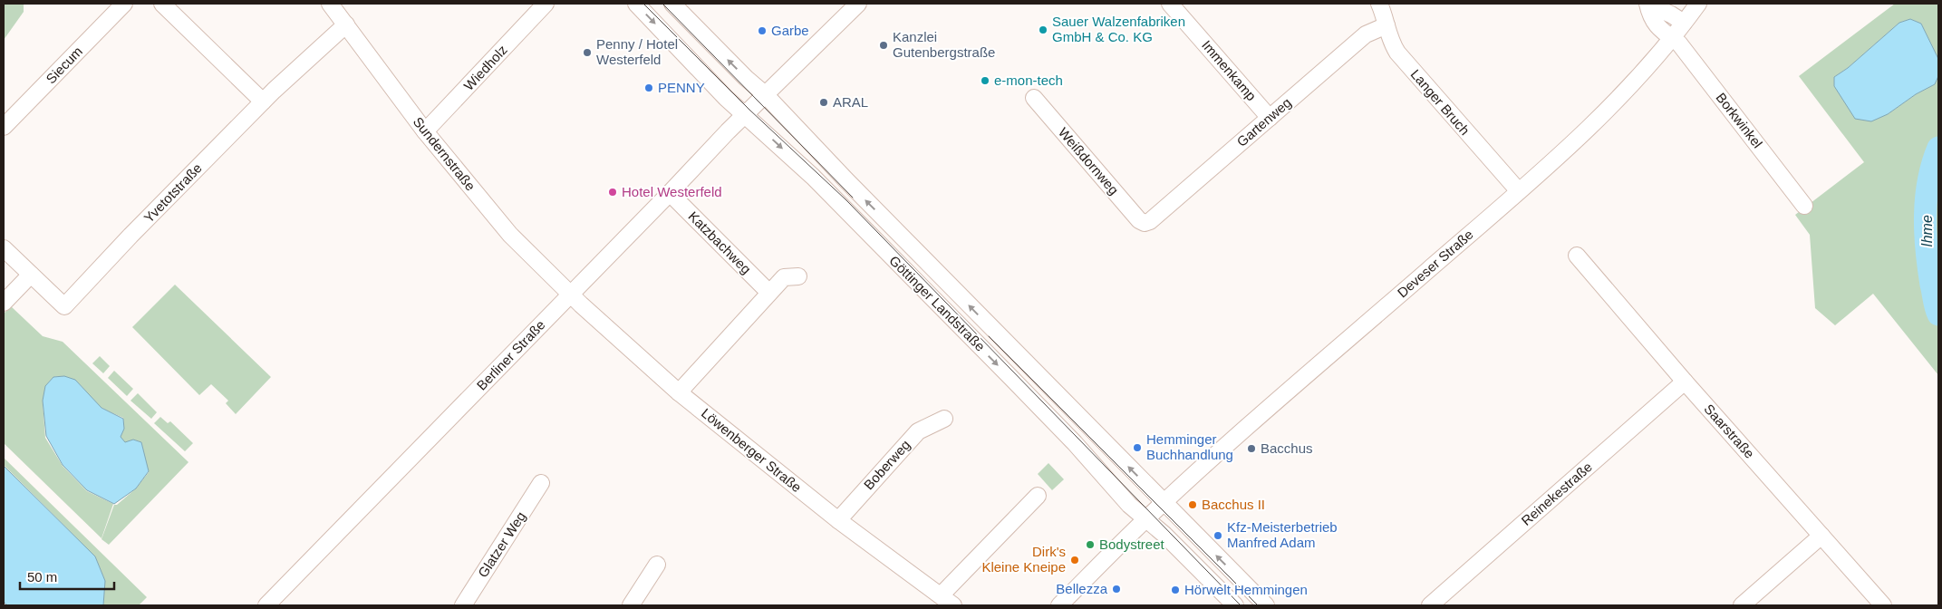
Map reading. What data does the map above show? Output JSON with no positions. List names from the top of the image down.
{
  "streets": {
    "street": [
      "Siecum",
      "Wiedholz",
      "Immenkamp",
      "Langer Bruch",
      "Borkwinkel",
      "Gartenweg",
      "Sundernstraße",
      "Weißdornweg",
      "Yvetotstraße",
      "Katzbachweg",
      "Deveser Straße",
      "Göttinger Landstraße",
      "Berliner Straße",
      "Saarstraße",
      "Löwenberger Straße",
      "Boberweg",
      "Reinekestraße",
      "Glatzer Weg"
    ]
  },
  "crossings": [
    ["Wiedholz", "Sundernstraße"],
    ["Immenkamp", "Gartenweg"],
    ["Langer Bruch", "Gartenweg"],
    ["Langer Bruch", "Deveser Straße"],
    ["Borkwinkel", "Deveser Straße"],
    ["Gartenweg", "Weißdornweg"],
    ["Sundernstraße", "Yvetotstraße"],
    ["Sundernstraße", "Berliner Straße"],
    ["Sundernstraße", "Löwenberger Straße"],
    ["Katzbachweg", "Berliner Straße"],
    ["Deveser Straße", "Göttinger Landstraße"],
    ["Göttinger Landstraße", "Berliner Straße"],
    ["Berliner Straße", "Löwenberger Straße"],
    ["Saarstraße", "Reinekestraße"],
    ["Löwenberger Straße", "Boberweg"]
  ],
  "water": ["Ihme"],
  "places": [
    "Sauer Walzenfabriken GmbH & Co. KG",
    "Garbe",
    "Kanzlei Gutenbergstraße",
    "Penny / Hotel Westerfeld",
    "e-mon-tech",
    "PENNY",
    "ARAL",
    "Hotel Westerfeld",
    "Hemminger Buchhandlung",
    "Bacchus",
    "Bacchus II",
    "Kfz-Meisterbetrieb Manfred Adam",
    "Bodystreet",
    "Dirk's Kleine Kneipe",
    "Bellezza",
    "Hörwelt Hemmingen"
  ],
  "scale_bar": "50 m"
}
